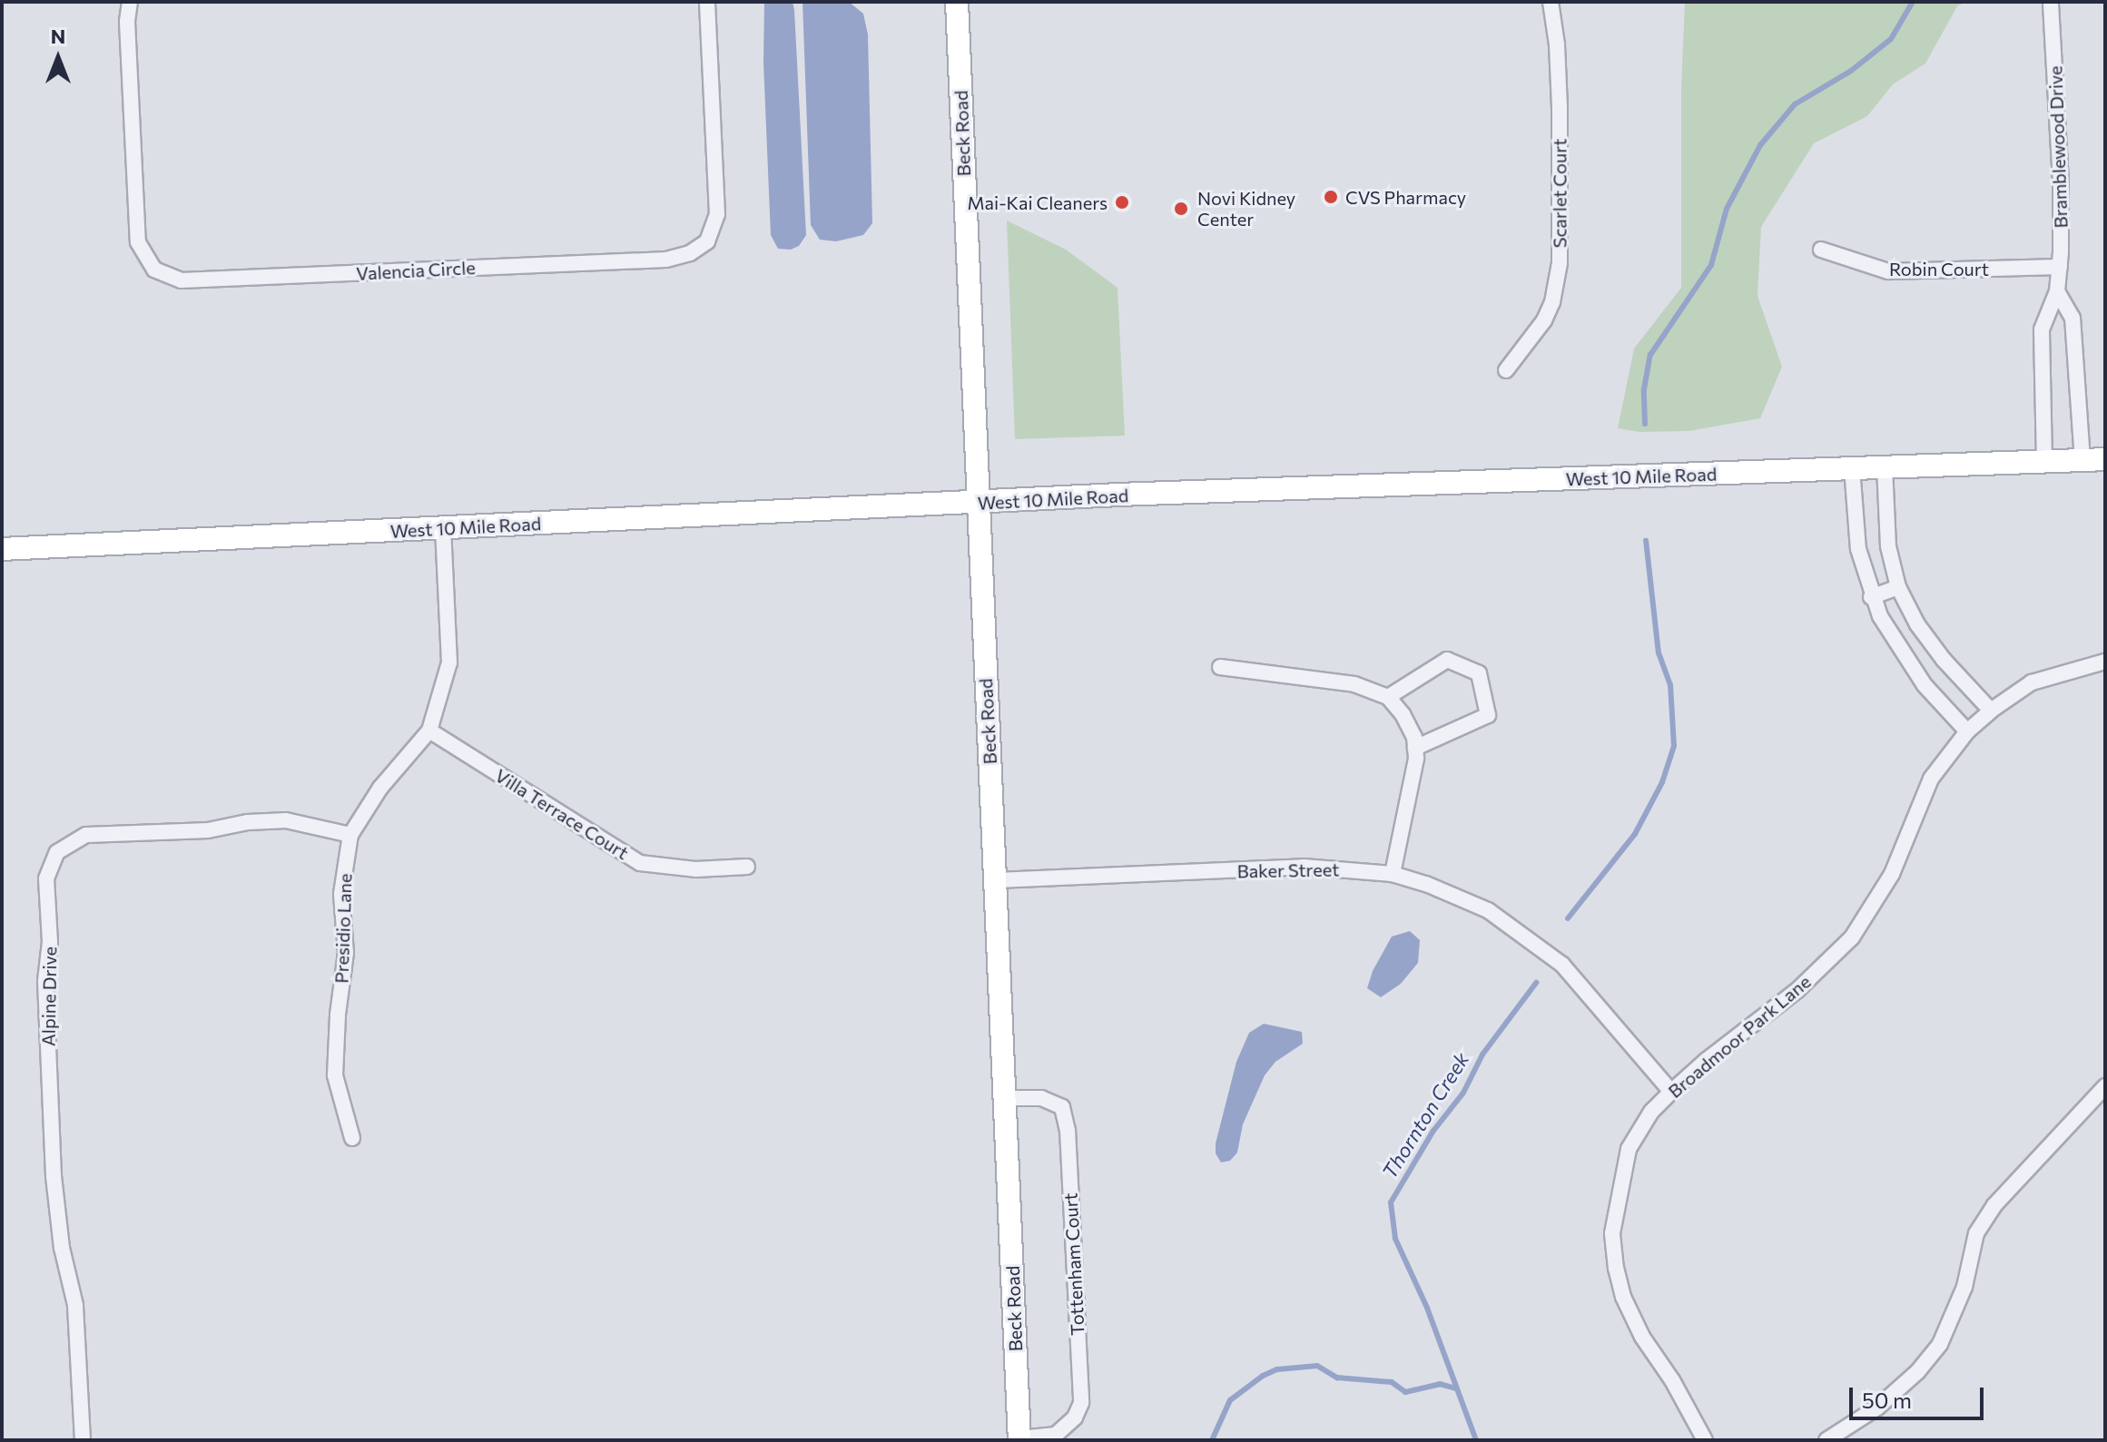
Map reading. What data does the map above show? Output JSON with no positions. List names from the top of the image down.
{
  "streets": {
    "main road": ["Beck Road", "West 10 Mile Road"],
    "street": [
      "Bramblewood Drive",
      "Scarlet Court",
      "Robin Court",
      "Valencia Circle",
      "Villa Terrace Court",
      "Baker Street",
      "Presidio Lane",
      "Alpine Drive",
      "Broadmoor Park Lane",
      "Tottenham Court"
    ]
  },
  "crossings": [
    ["Beck Road", "West 10 Mile Road"],
    ["Beck Road", "Baker Street"],
    ["Beck Road", "Tottenham Court"],
    ["Bramblewood Drive", "Robin Court"],
    ["Bramblewood Drive", "West 10 Mile Road"],
    ["West 10 Mile Road", "Presidio Lane"],
    ["Villa Terrace Court", "Presidio Lane"],
    ["Baker Street", "Broadmoor Park Lane"],
    ["Presidio Lane", "Alpine Drive"]
  ],
  "water": ["Thornton Creek"],
  "places": ["CVS Pharmacy", "Mai-Kai Cleaners", "Novi Kidney Center"],
  "scale_bar": "50 m",
  "north": "top"
}
